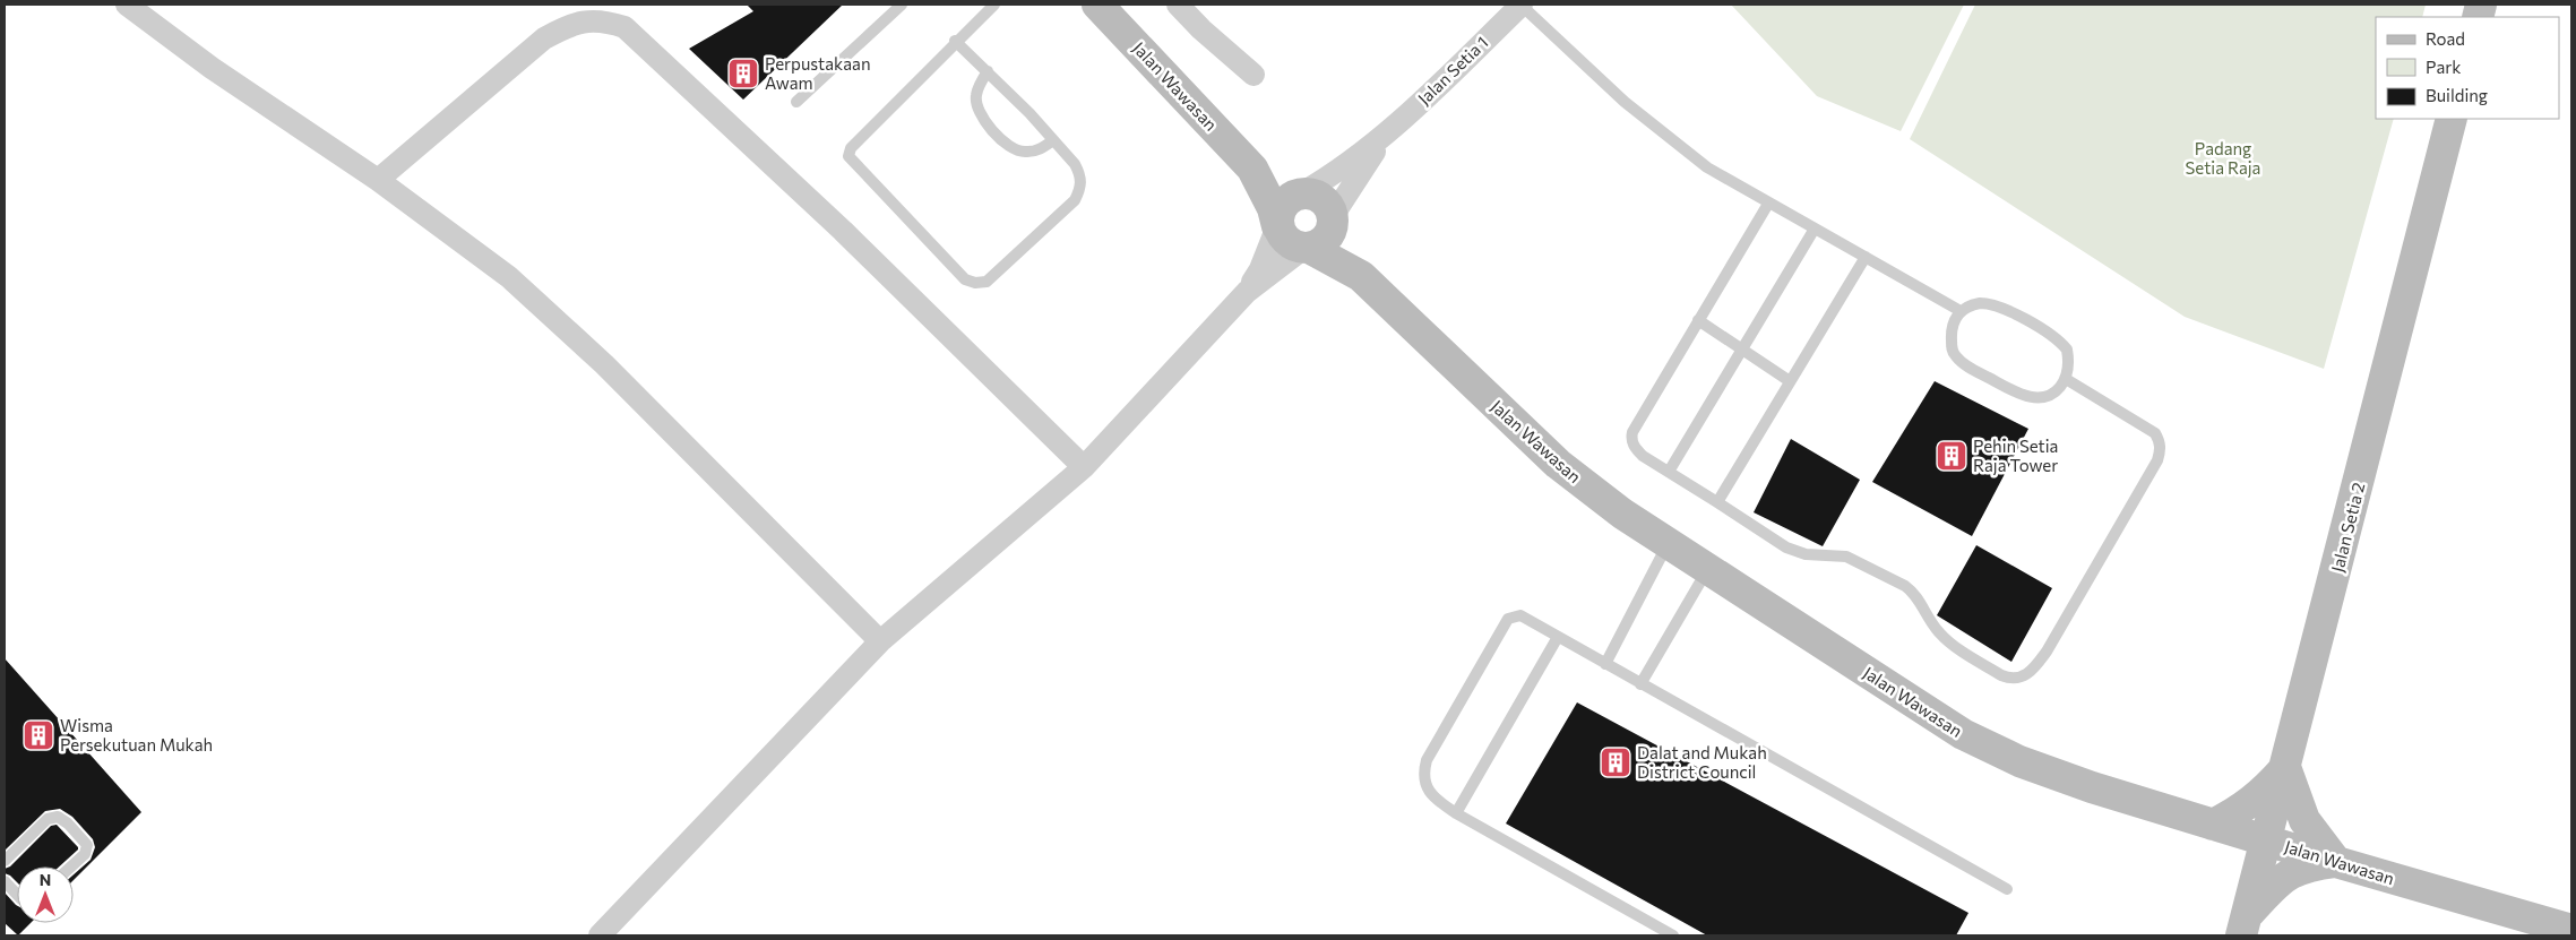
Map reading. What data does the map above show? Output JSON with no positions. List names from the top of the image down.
{
  "streets": {
    "street": ["Jalan Setia 1", "Jalan Wawasan", "Jalan Setia 2"]
  },
  "crossings": [
    ["Jalan Setia 1", "Jalan Wawasan"],
    ["Jalan Wawasan", "Jalan Setia 2"]
  ],
  "parks": ["Padang Setia Raja"],
  "places": {
    "building": [
      "Perpustakaan Awam",
      "Pehin Setia Raja Tower",
      "Wisma Persekutuan Mukah",
      "Dalat and Mukah District Council"
    ]
  },
  "legend": ["Road", "Park", "Building"],
  "north": "top"
}
